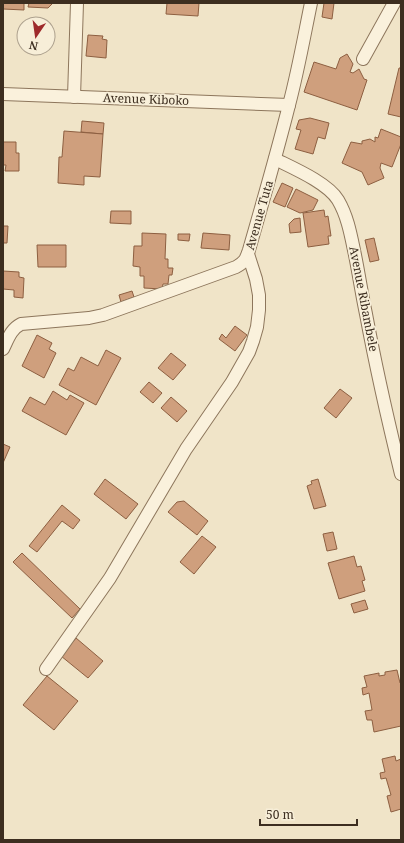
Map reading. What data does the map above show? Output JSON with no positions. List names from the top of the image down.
{
  "streets": {
    "street": ["Avenue Kiboko", "Avenue Tuta", "Avenue Ribambele"]
  },
  "crossings": [
    ["Avenue Kiboko", "Avenue Tuta"],
    ["Avenue Tuta", "Avenue Ribambele"]
  ],
  "scale_bar": "50 m",
  "north": "bottom"
}
